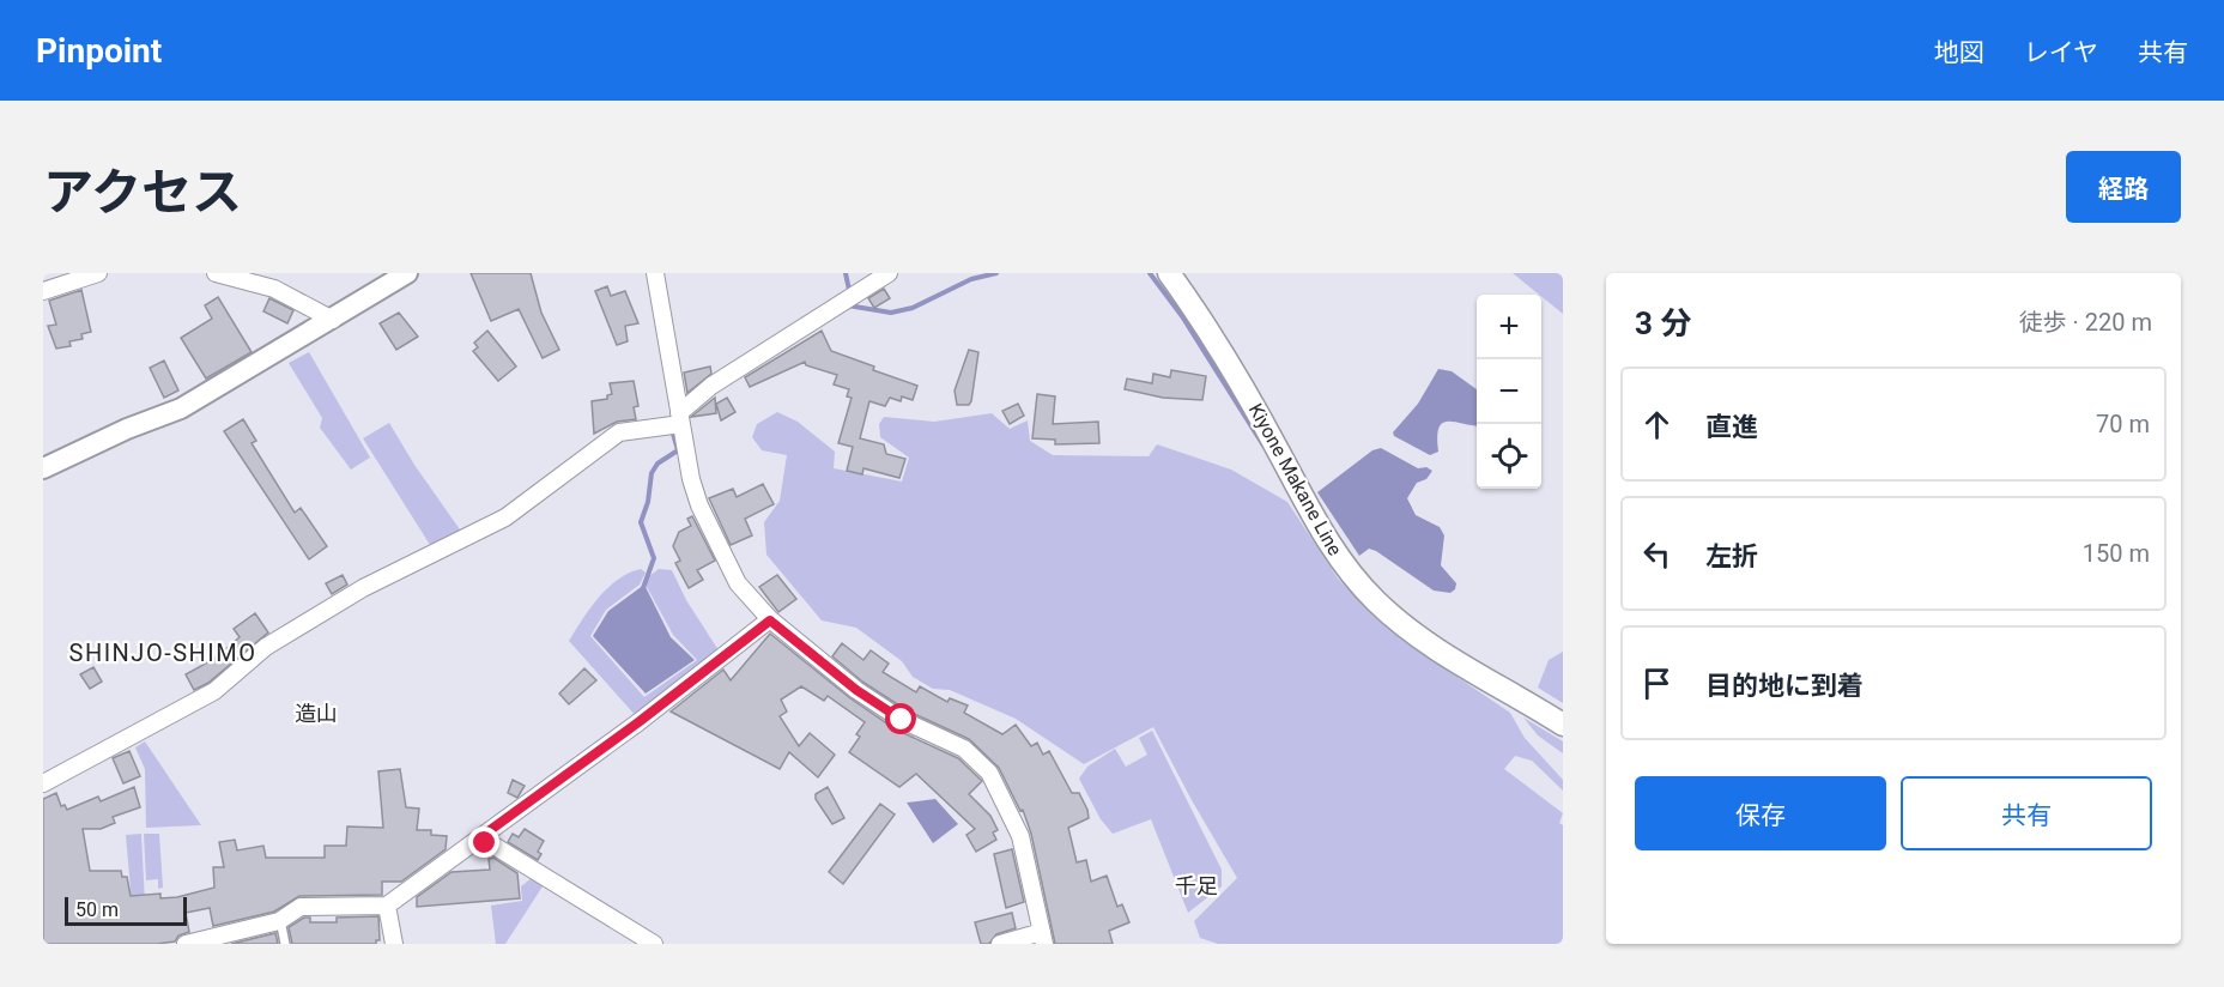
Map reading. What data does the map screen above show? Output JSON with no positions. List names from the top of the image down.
{
  "streets": {
    "main road": ["Kiyone Makane Line"]
  },
  "districts": ["SHINJO-SHIMO", "造山", "千足"],
  "scale_bar": "50 m",
  "page": {
    "header": "Pinpoint",
    "nav": ["地図", "レイヤ", "共有"],
    "title": "アクセス",
    "buttons": [
      "経路",
      ["保存", "共有"]
    ],
    "heading": ["3 分", "徒歩 · 220 m"],
    "map_buttons": ["+", "−"],
    "list": [
      ["直進", "70 m"],
      ["左折", "150 m"],
      "目的地に到着"
    ],
    "scale": "50 m"
  }
}
